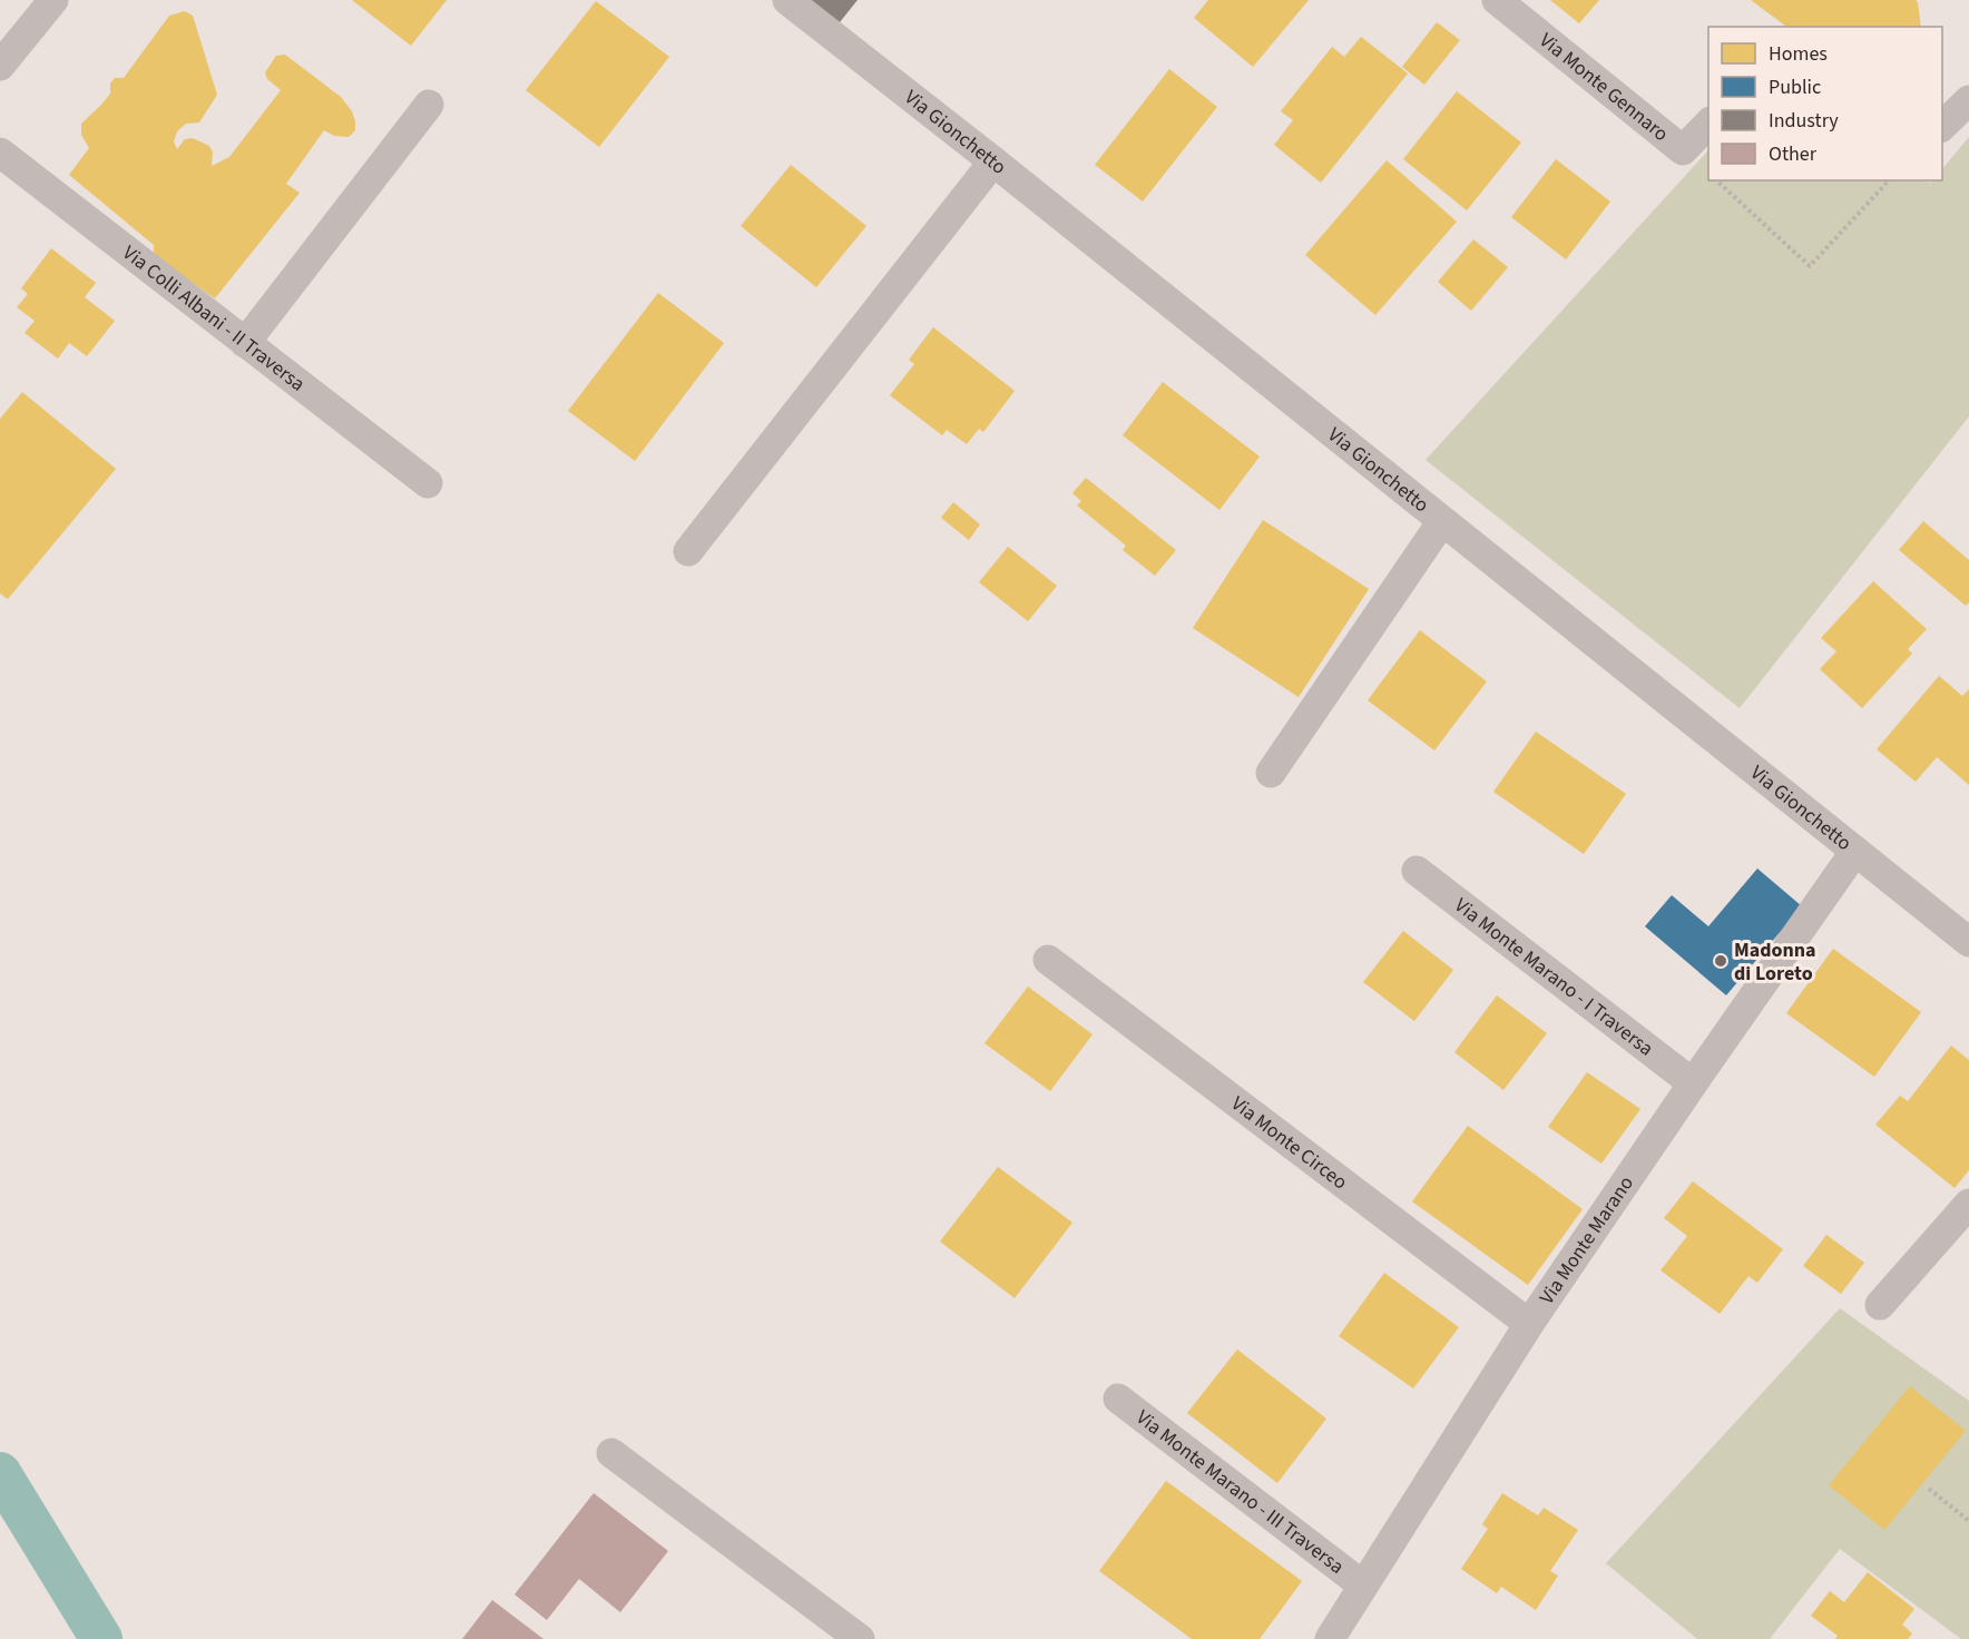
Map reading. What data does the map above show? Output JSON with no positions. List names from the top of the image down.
{
  "streets": {
    "street": [
      "Via Monte Gennaro",
      "Via Gionchetto",
      "Via Colli Albani - II Traversa",
      "Via Monte Marano - I Traversa",
      "Via Monte Circeo",
      "Via Monte Marano",
      "Via Monte Marano - III Traversa"
    ]
  },
  "crossings": [
    ["Via Gionchetto", "Via Monte Marano"],
    ["Via Monte Marano - I Traversa", "Via Monte Marano"],
    ["Via Monte Circeo", "Via Monte Marano"],
    ["Via Monte Marano", "Via Monte Marano - III Traversa"]
  ],
  "places": ["Madonna di Loreto"],
  "legend": [
    "Homes",
    "Public",
    "Industry",
    "Other"
  ]
}
